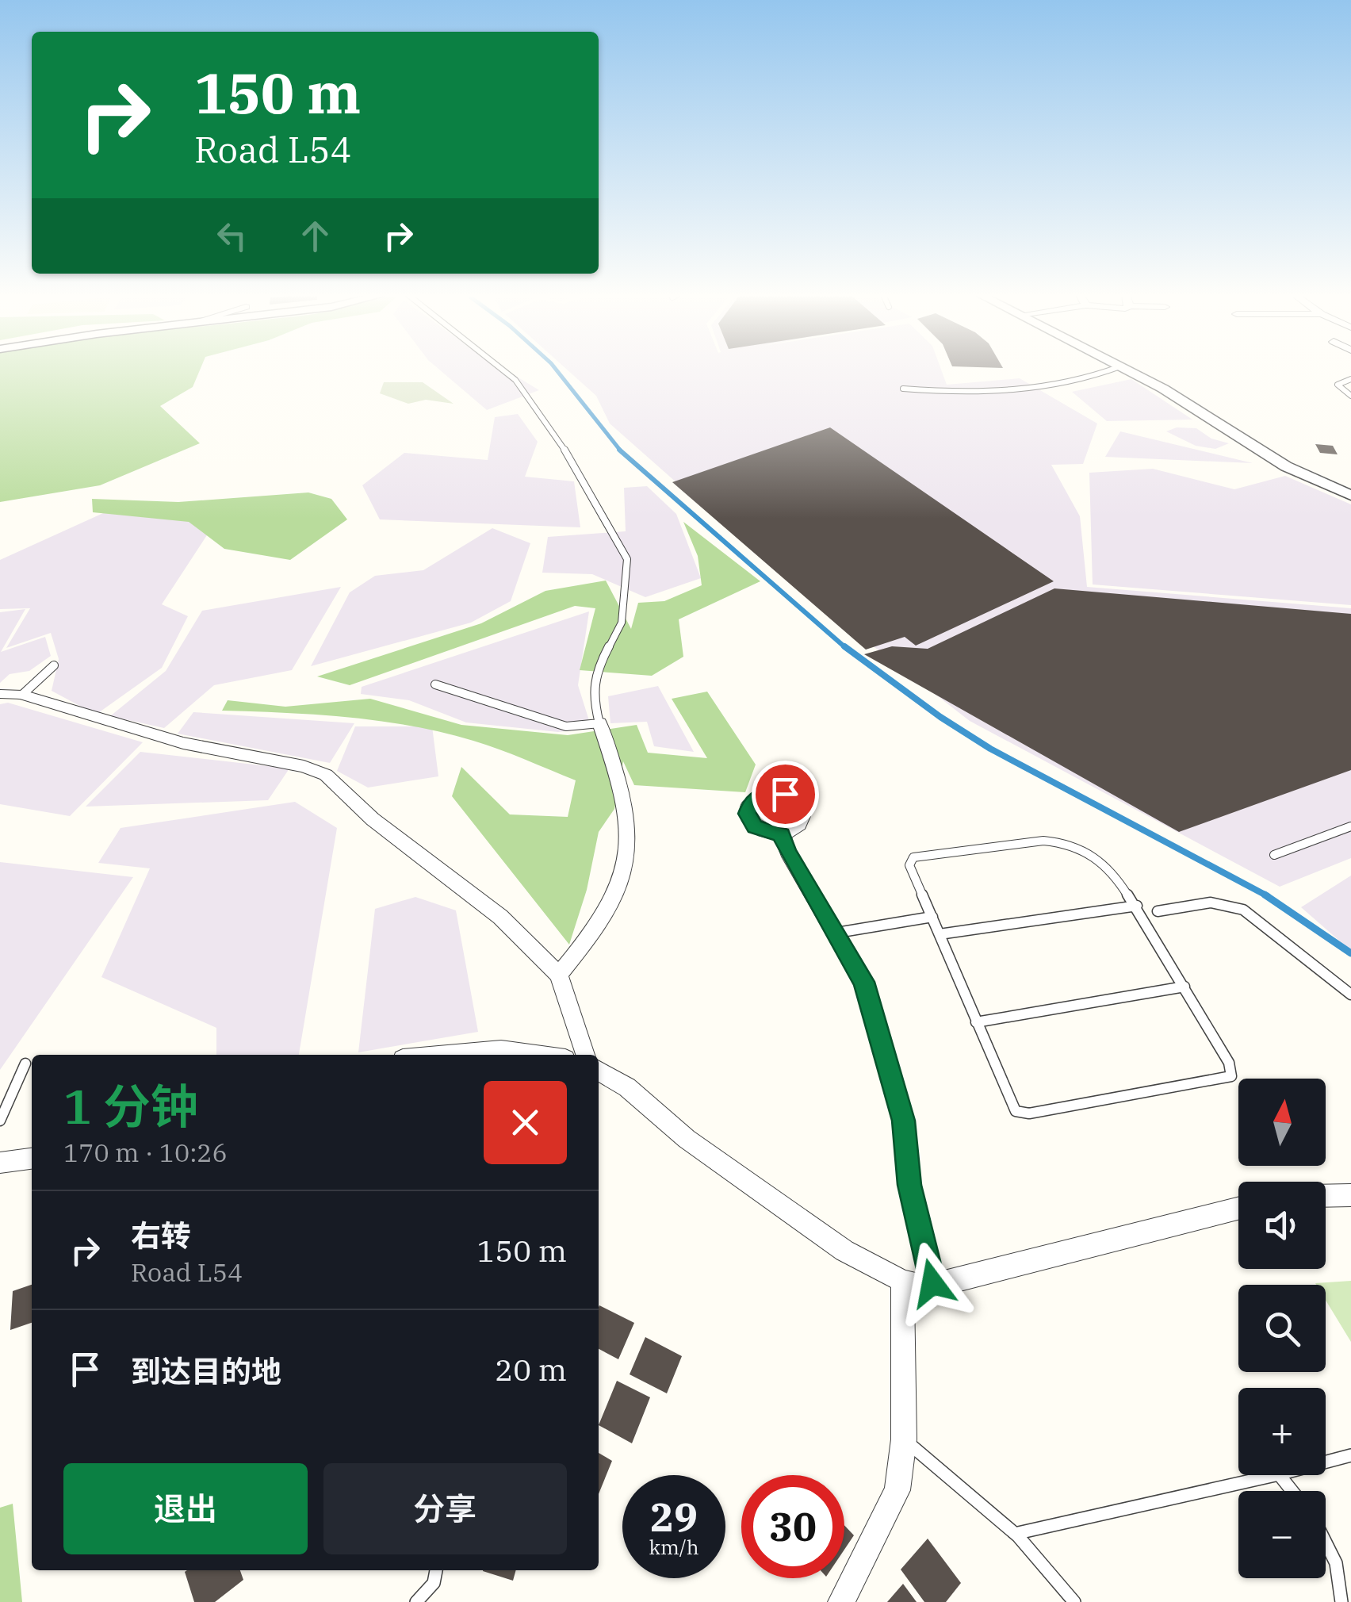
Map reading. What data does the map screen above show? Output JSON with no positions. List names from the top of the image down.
{
  "north": "top",
  "page": {
    "turn": ["150 m", "Road L54"],
    "heading": ["1 分钟", "170 m · 10:26"],
    "map_buttons": ["+", "−"],
    "list": [
      {
        "name": "右转",
        "note": "Road L54",
        "value": "150 m"
      },
      {
        "name": "到达目的地",
        "value": "20 m"
      }
    ],
    "buttons": ["退出", "分享"],
    "speed": "29 km/h",
    "limit": "30"
  }
}
